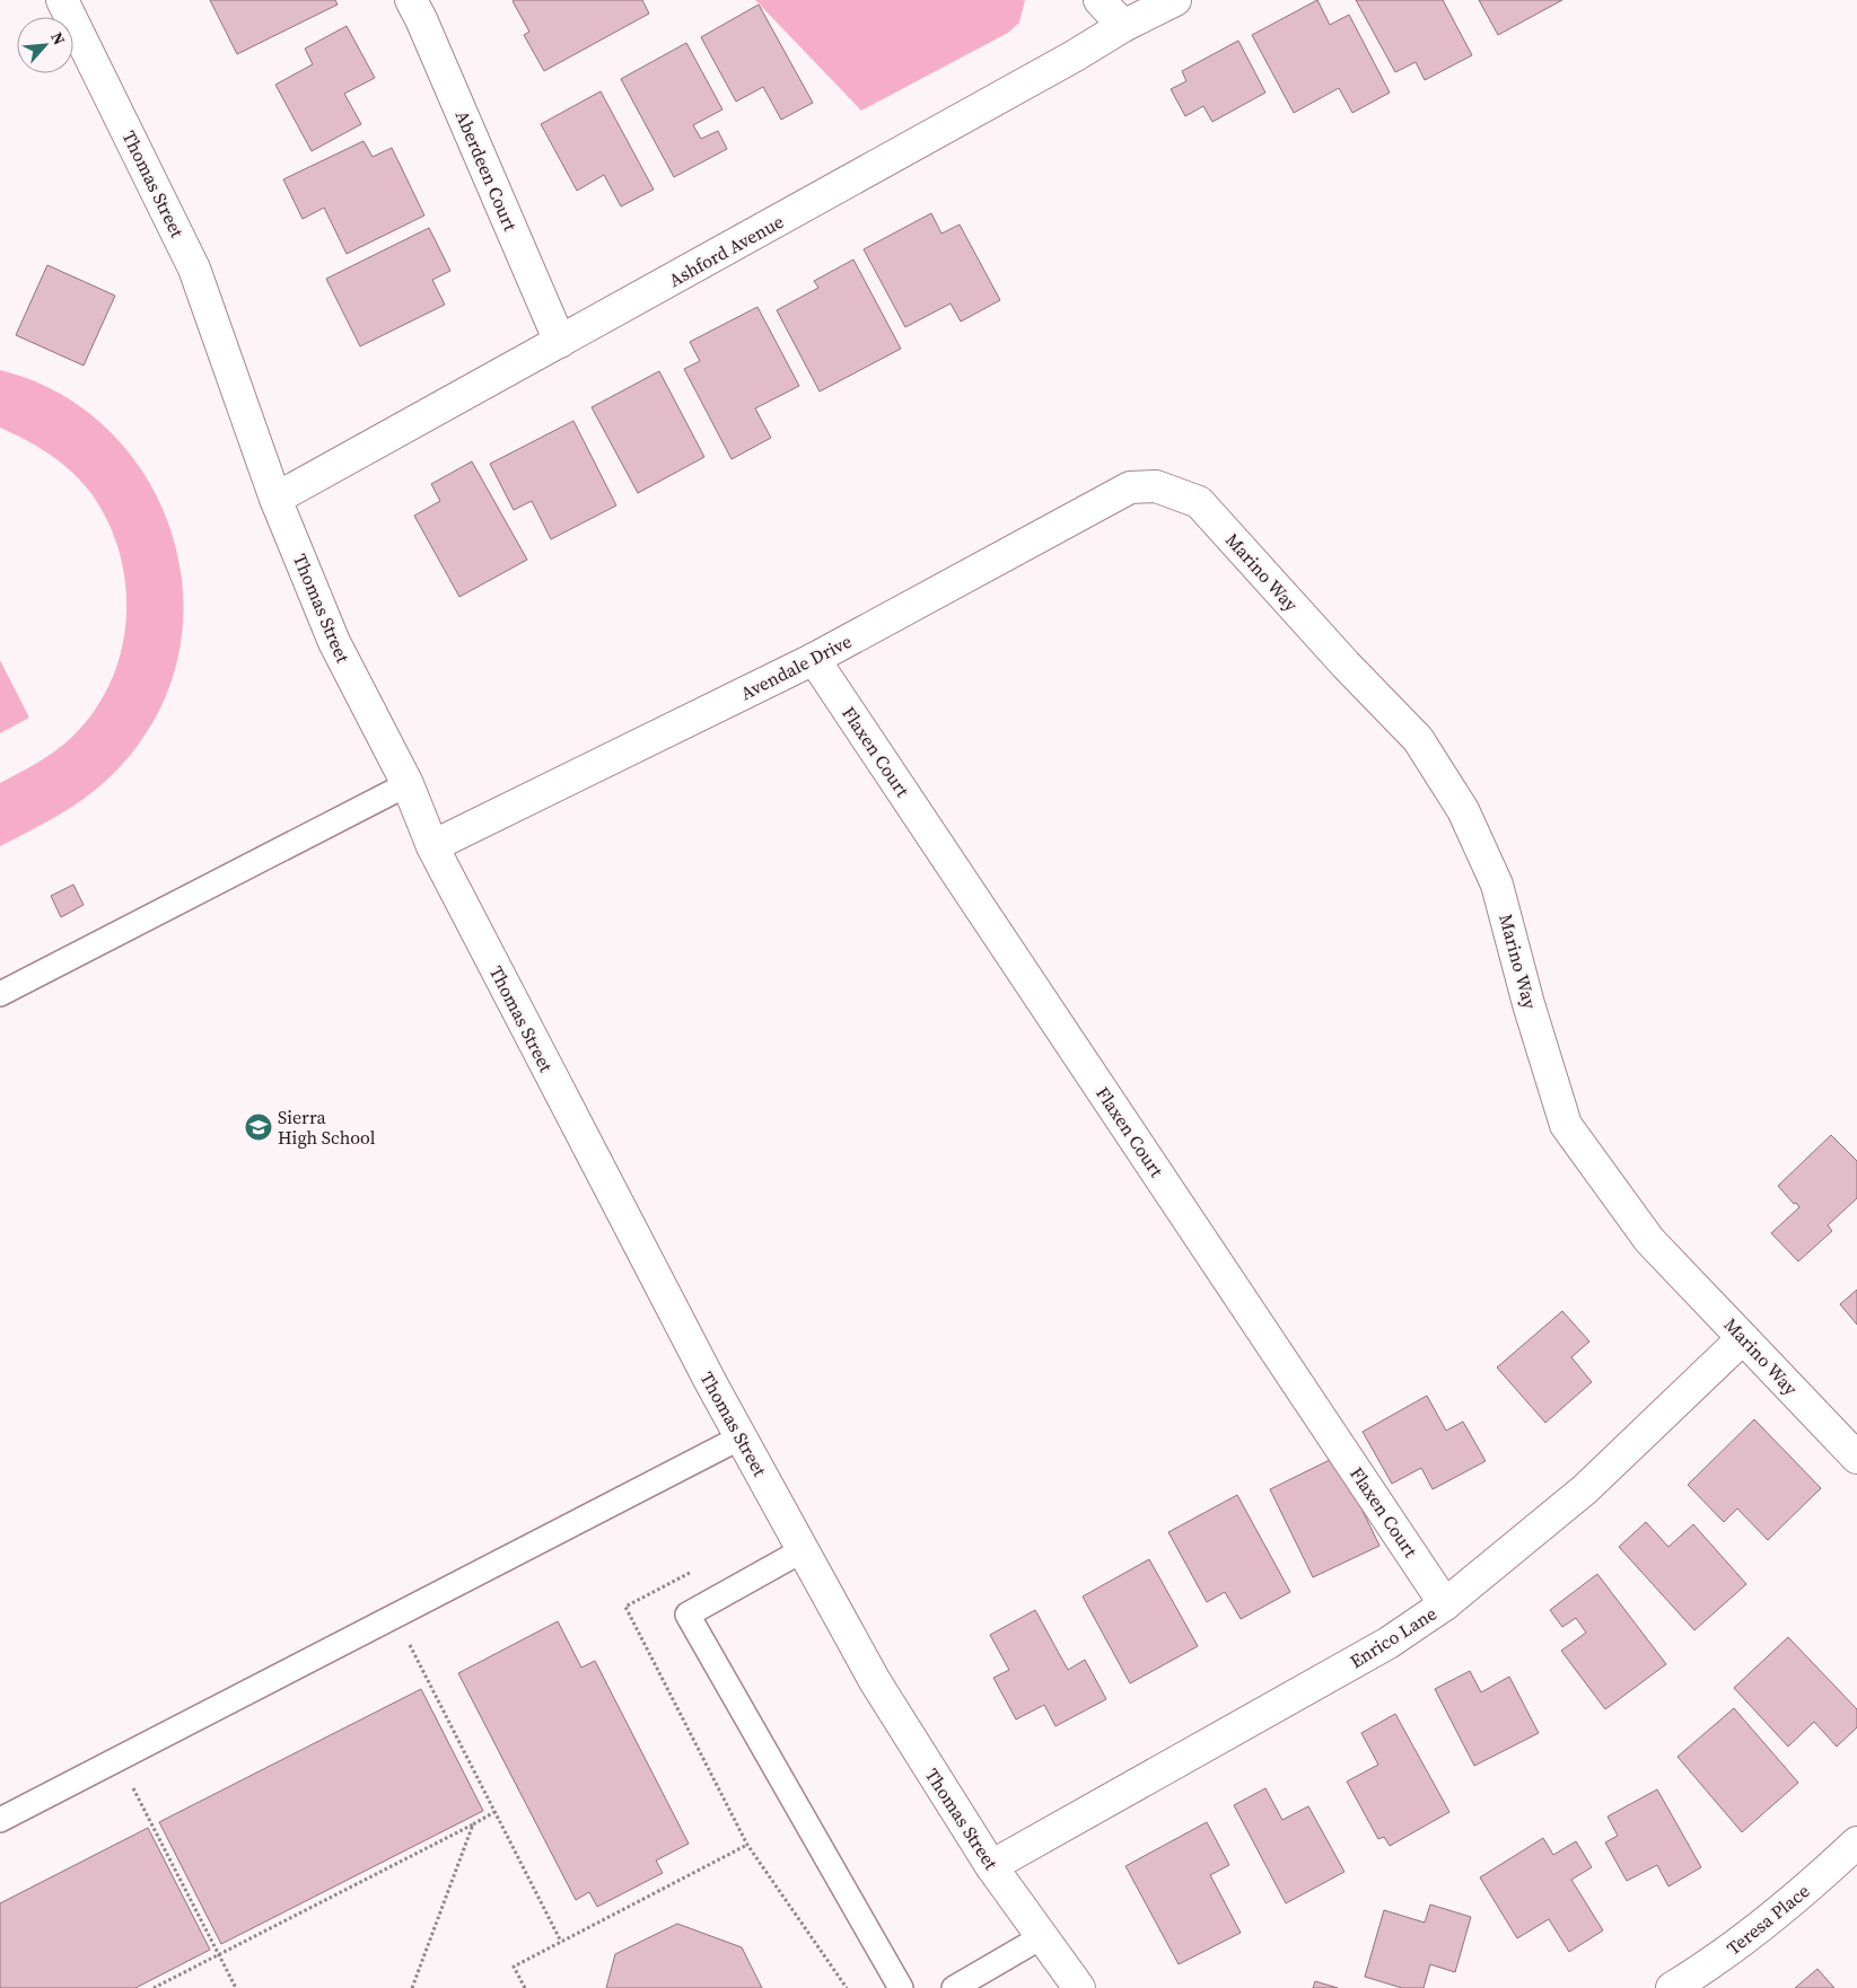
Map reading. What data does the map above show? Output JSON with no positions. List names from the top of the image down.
{
  "streets": {
    "street": [
      "Aberdeen Court",
      "Thomas Street",
      "Ashford Avenue",
      "Marino Way",
      "Avendale Drive",
      "Flaxen Court",
      "Enrico Lane",
      "Teresa Place"
    ]
  },
  "crossings": [
    ["Aberdeen Court", "Ashford Avenue"],
    ["Thomas Street", "Ashford Avenue"],
    ["Thomas Street", "Avendale Drive"],
    ["Thomas Street", "Enrico Lane"],
    ["Marino Way", "Avendale Drive"],
    ["Marino Way", "Enrico Lane"],
    ["Avendale Drive", "Flaxen Court"],
    ["Flaxen Court", "Enrico Lane"]
  ],
  "places": {
    "school or university": ["Sierra High School"]
  },
  "north": "top right"
}
